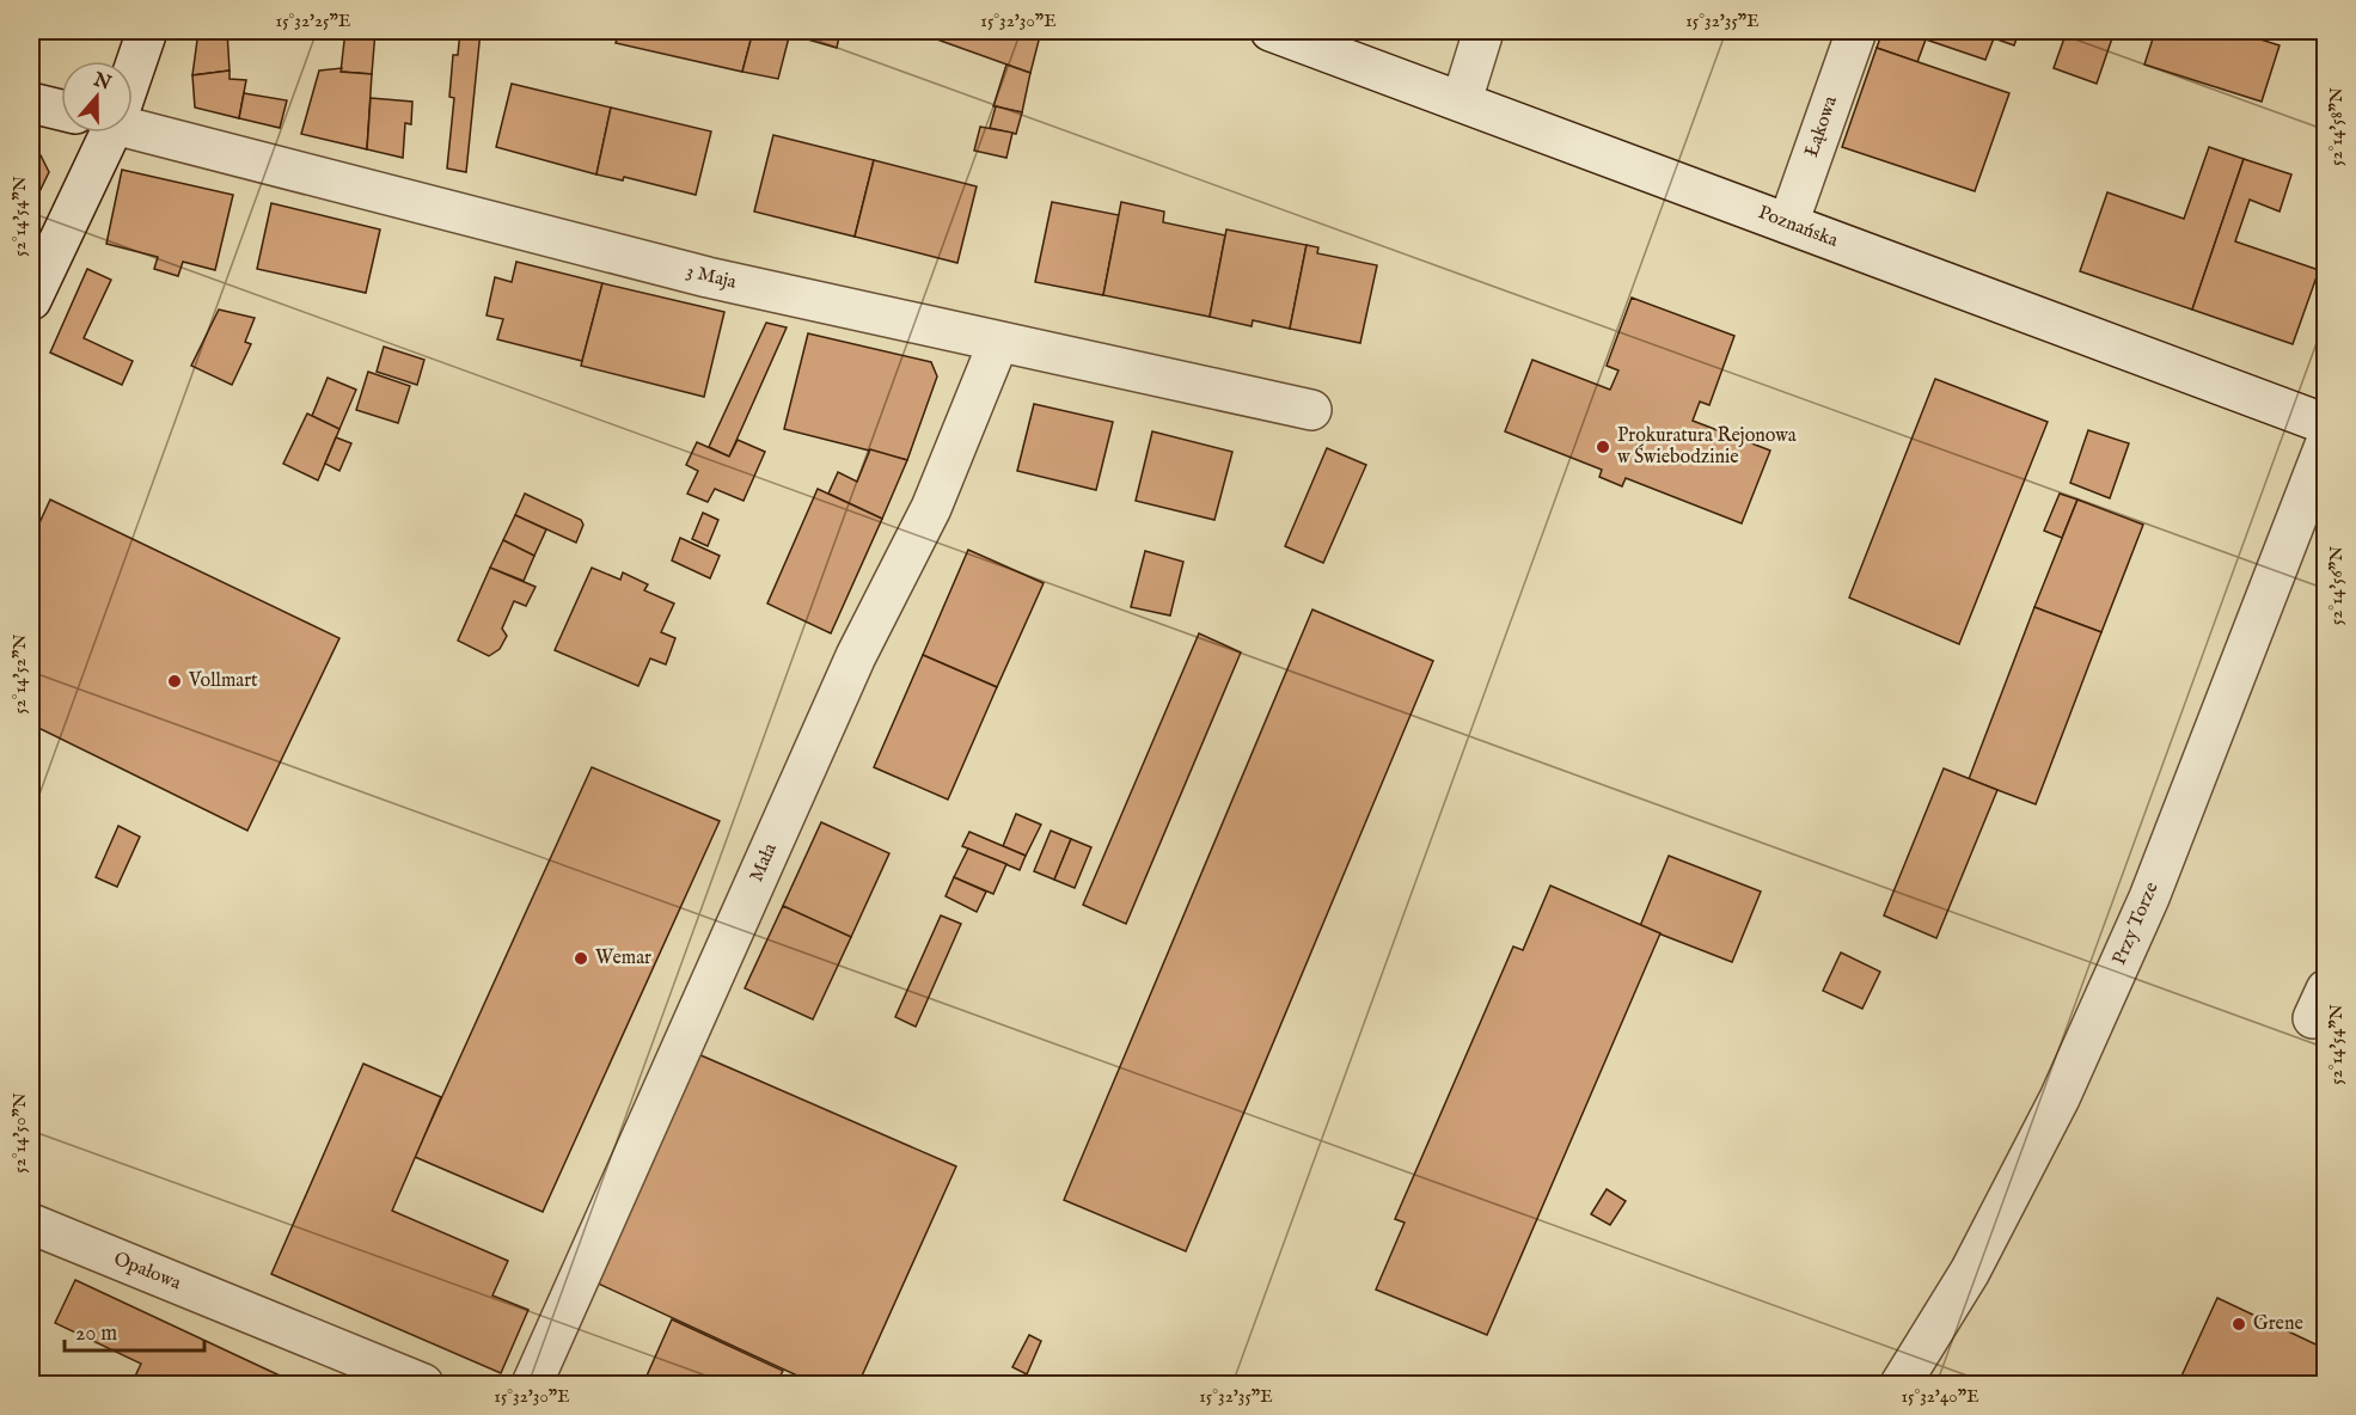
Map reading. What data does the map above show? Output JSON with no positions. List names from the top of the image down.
{
  "streets": {
    "street": [
      "Łąkowa",
      "Poznańska",
      "3 Maja",
      "Mała",
      "Przy Torze",
      "Opałowa"
    ]
  },
  "crossings": [
    ["Łąkowa", "Poznańska"],
    ["3 Maja", "Mała"]
  ],
  "places": [
    "Prokuratura Rejonowa w Świebodzinie",
    "Vollmart",
    "Wemar",
    "Grene"
  ],
  "scale_bar": "20 m",
  "north": "top",
  "coordinates": [
    "15°32'25\"E",
    "15°32'30\"E",
    "15°32'35\"E",
    "52°14'58\"N",
    "52°14'54\"N",
    "52°14'56\"N",
    "52°14'52\"N",
    "52°14'50\"N",
    "15°32'40\"E"
  ]
}
